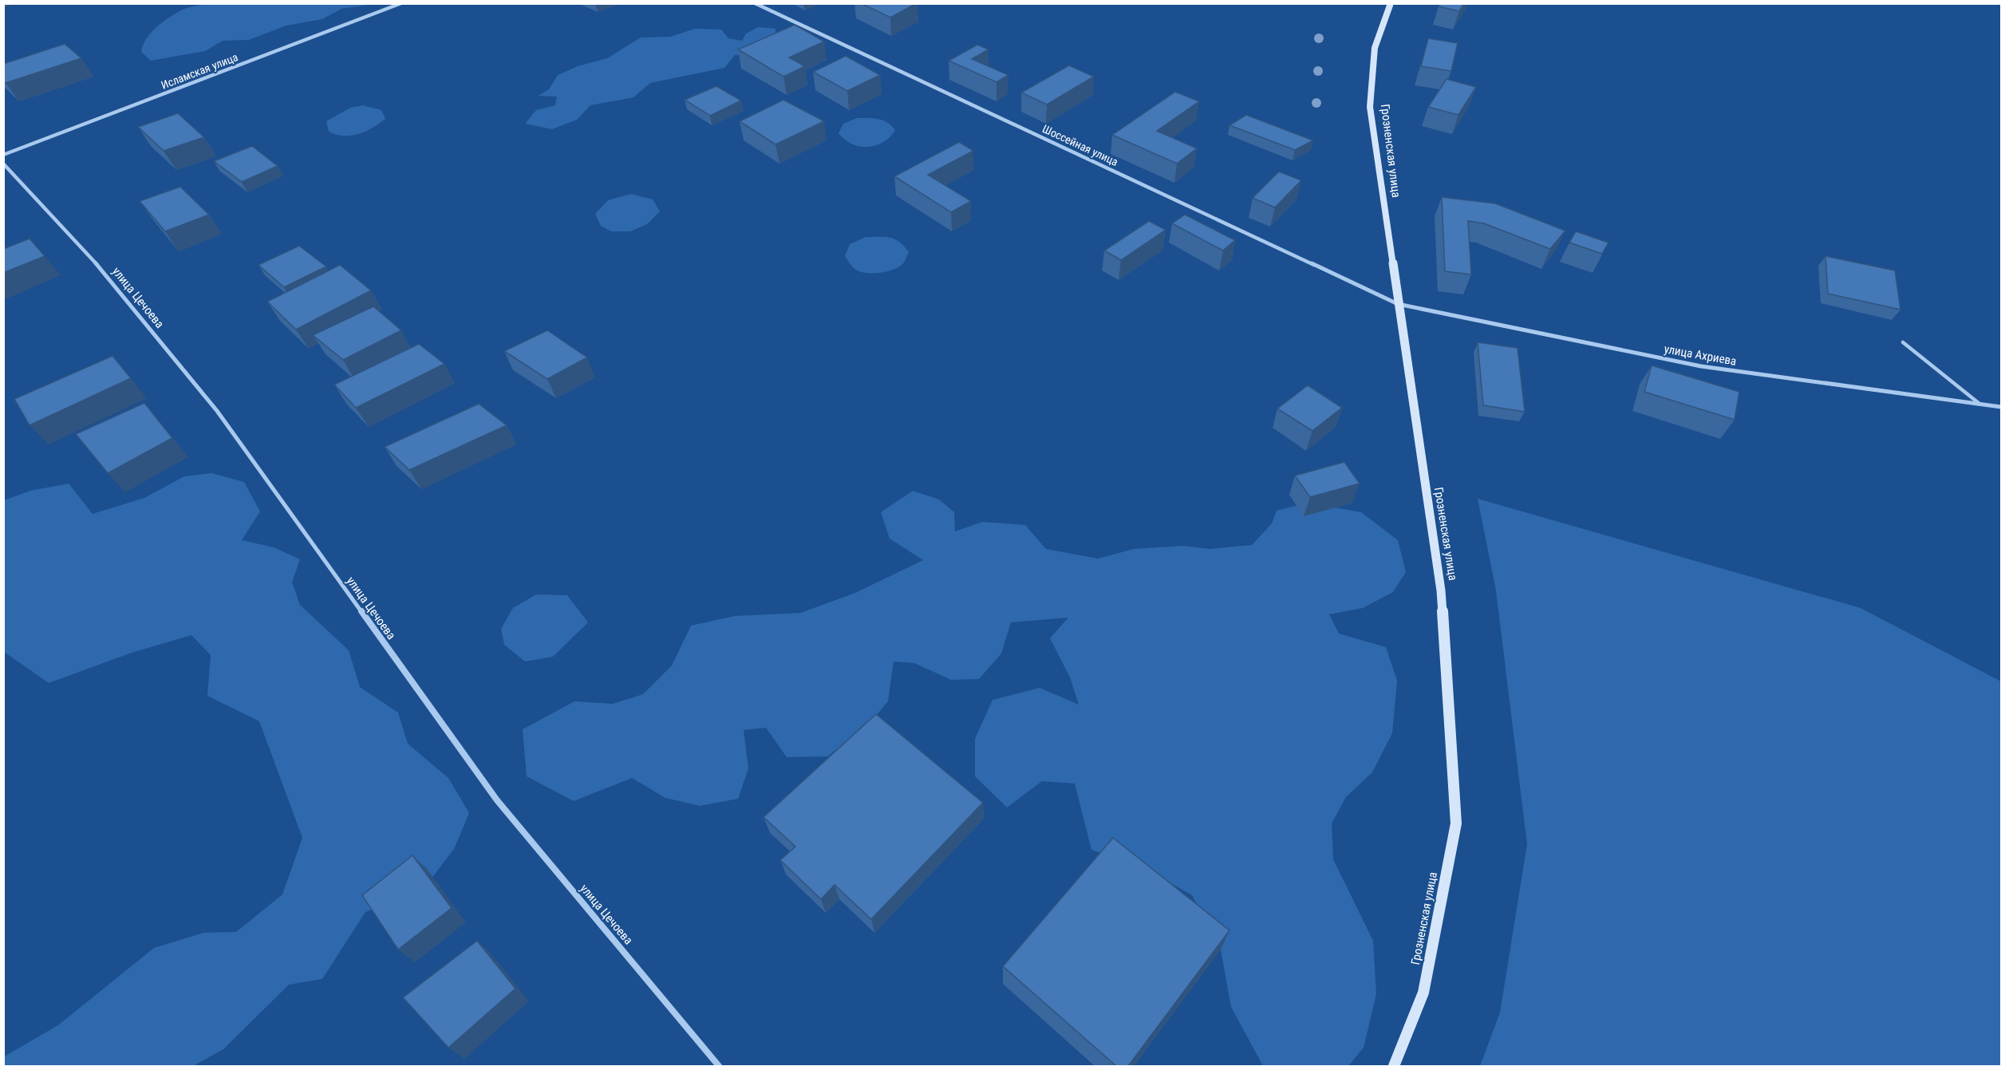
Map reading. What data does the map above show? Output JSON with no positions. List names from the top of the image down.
{
  "streets": {
    "street": [
      "Исламская улица",
      "Шоссейная улица",
      "Грозненская улица",
      "улица Цечоева",
      "улица Ахриева"
    ]
  },
  "crossings": [
    ["Шоссейная улица", "Грозненская улица"],
    ["Шоссейная улица", "улица Ахриева"],
    ["Грозненская улица", "улица Ахриева"]
  ]
}
